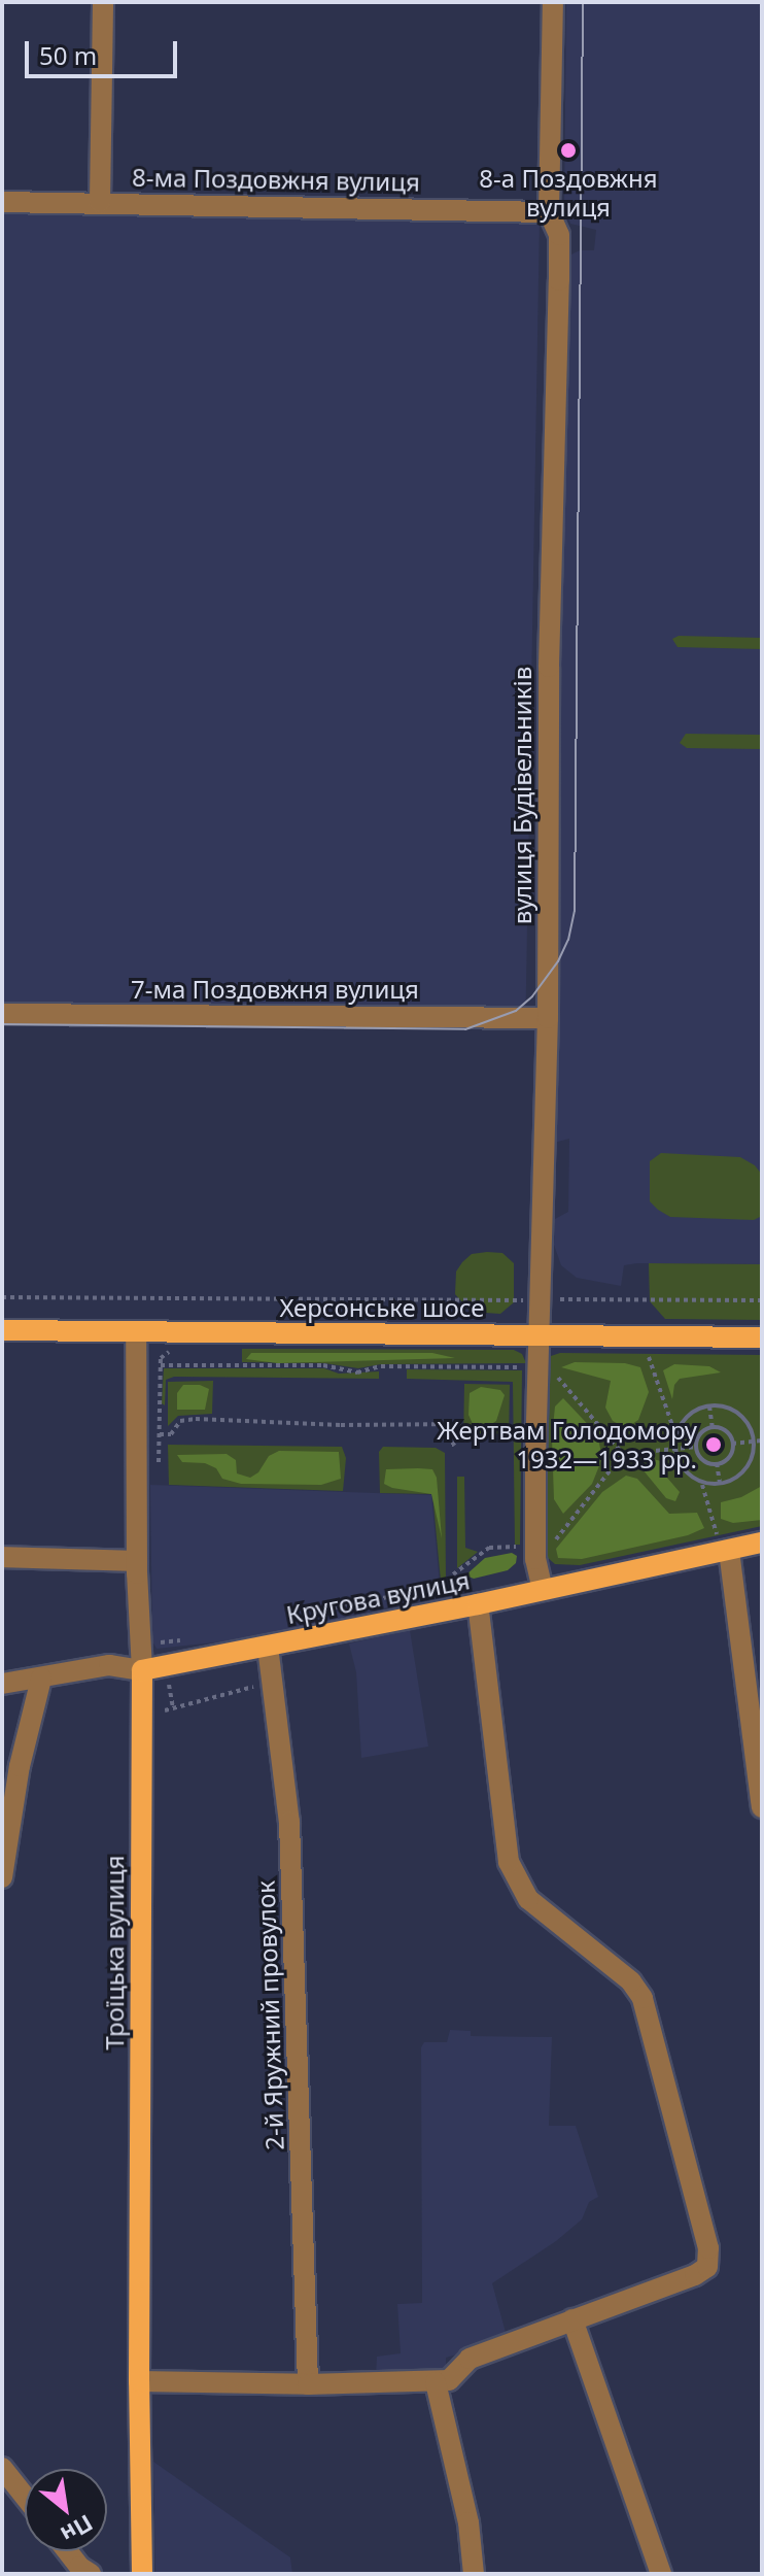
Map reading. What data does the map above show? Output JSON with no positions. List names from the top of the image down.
{
  "streets": {
    "main road": ["Херсонське шосе", "Кругова вулиця", "Троїцька вулиця"],
    "street": [
      "8-ма Поздовжня вулиця",
      "вулиця Будівельників",
      "7-ма Поздовжня вулиця",
      "2-й Яружний провулок"
    ]
  },
  "crossings": [
    ["8-ма Поздовжня вулиця", "вулиця Будівельників"],
    ["вулиця Будівельників", "7-ма Поздовжня вулиця"],
    ["вулиця Будівельників", "Херсонське шосе"],
    ["вулиця Будівельників", "Кругова вулиця"],
    ["Херсонське шосе", "Троїцька вулиця"],
    ["Кругова вулиця", "Троїцька вулиця"],
    ["Кругова вулиця", "2-й Яружний провулок"]
  ],
  "places": ["8-а Поздовжня вулиця", "Жертвам Голодомору 1932—1933 рр."],
  "scale_bar": "50 m",
  "north": "bottom right"
}
